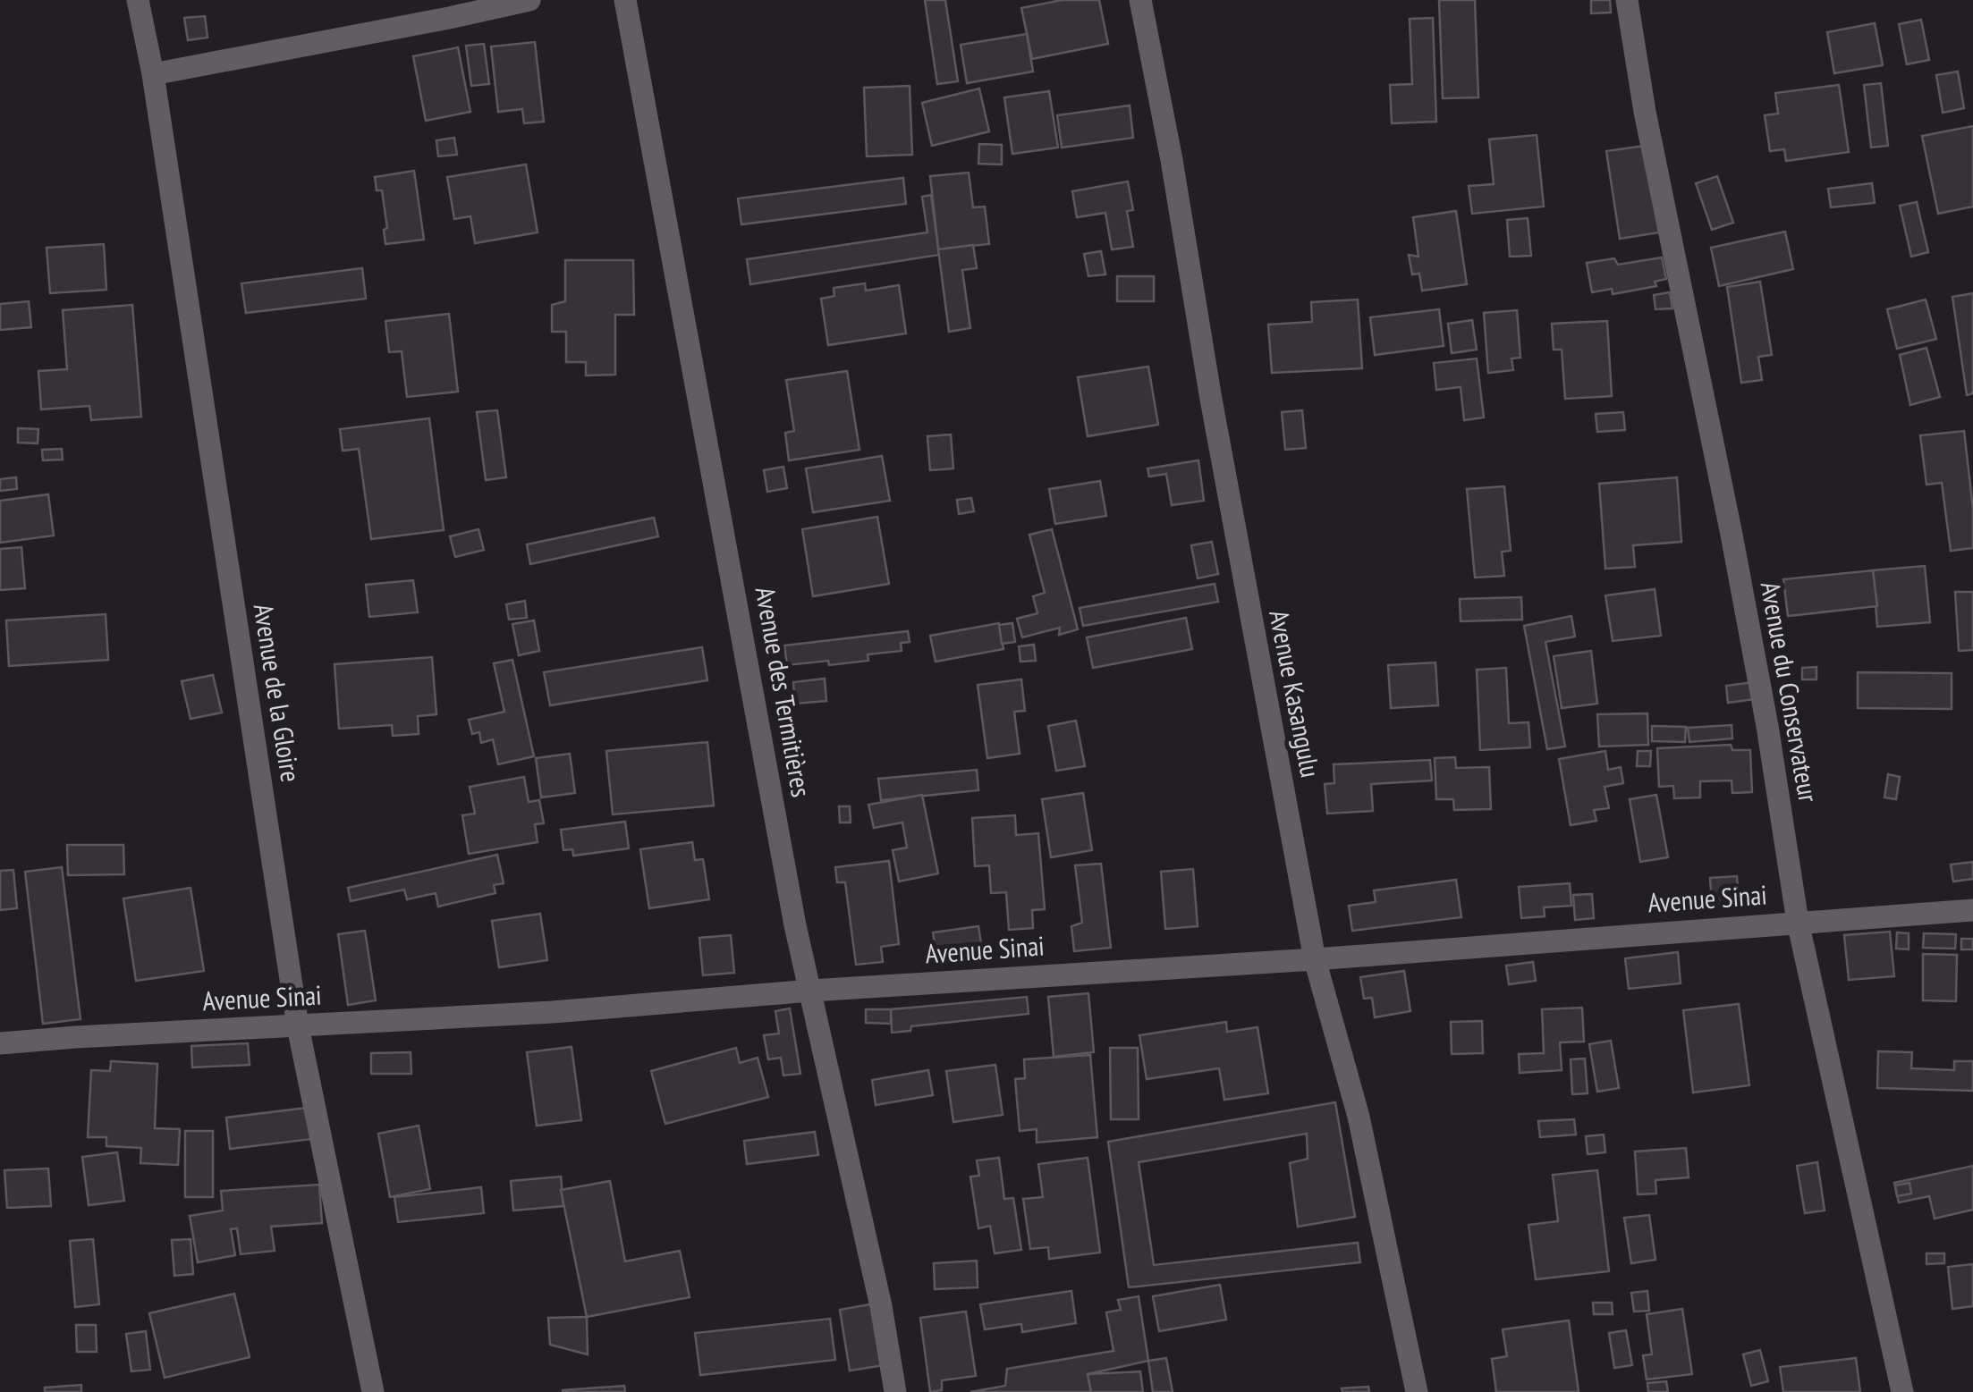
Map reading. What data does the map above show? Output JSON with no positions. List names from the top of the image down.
{
  "streets": {
    "street": [
      "Avenue des Termitières",
      "Avenue du Conservateur",
      "Avenue de la Gloire",
      "Avenue Kasangulu",
      "Avenue Sinai"
    ]
  },
  "crossings": [
    ["Avenue des Termitières", "Avenue Sinai"],
    ["Avenue du Conservateur", "Avenue Sinai"],
    ["Avenue de la Gloire", "Avenue Sinai"],
    ["Avenue Kasangulu", "Avenue Sinai"]
  ]
}
